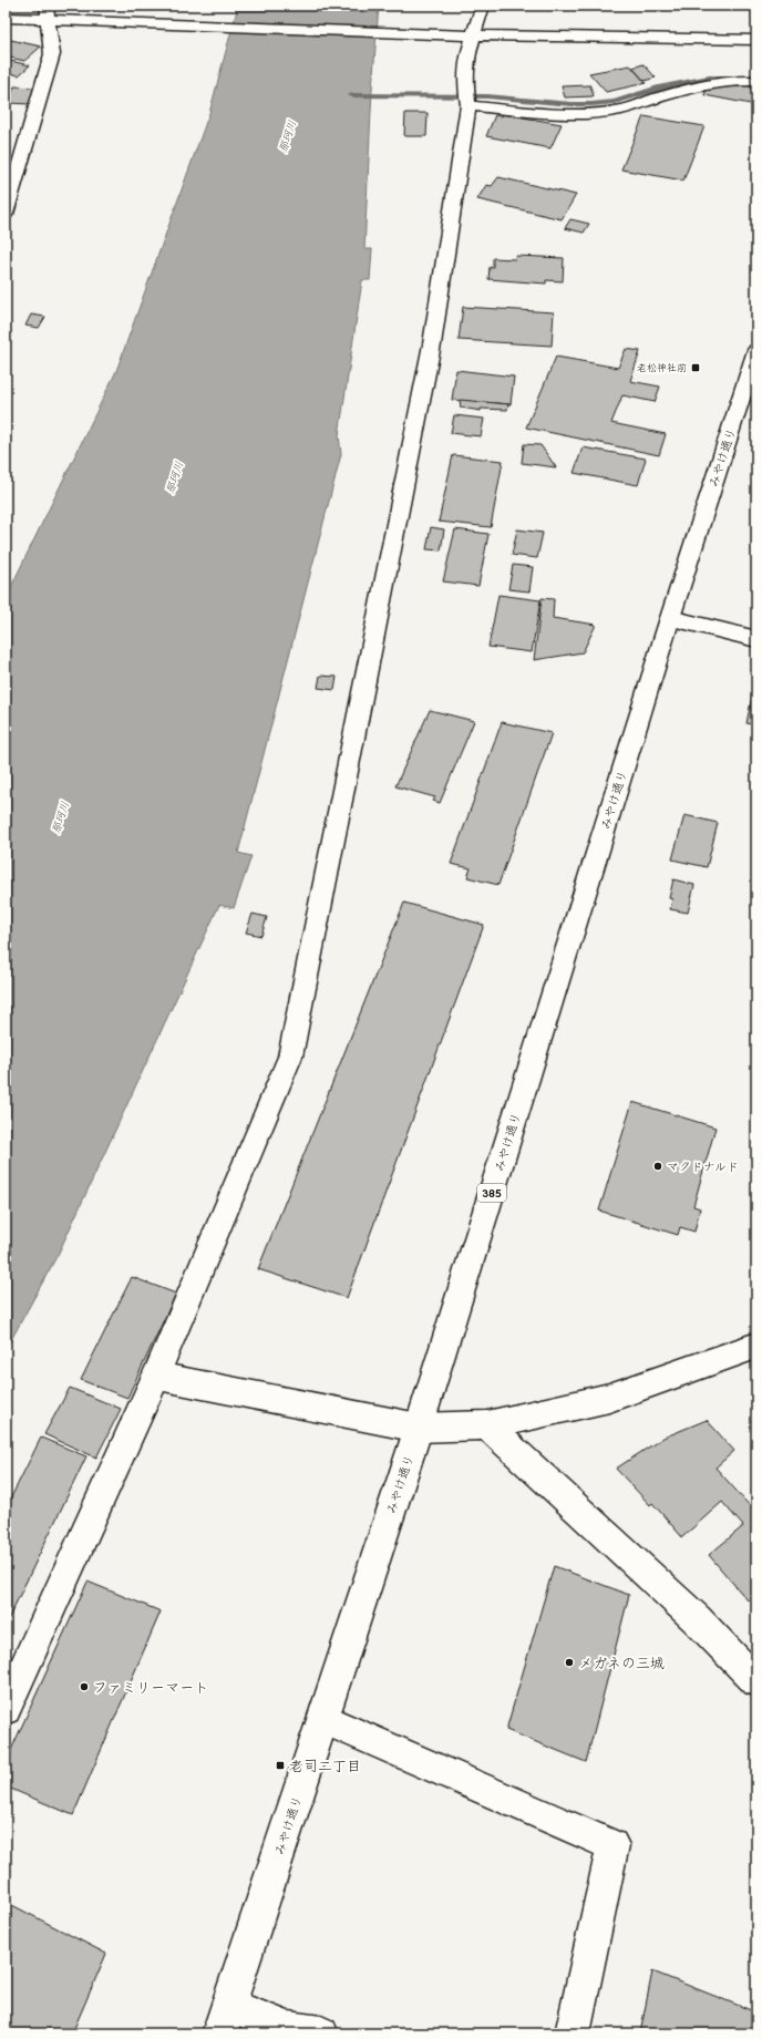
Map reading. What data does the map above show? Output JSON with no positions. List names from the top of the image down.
{
  "streets": {
    "main road": ["みやけ通り", "385"]
  },
  "water": ["那珂川"],
  "places": {
    "transit": ["老松神社前", "老司二丁目"],
    "other": ["マクドナルド", "メガネの三城", "ファミリーマート"]
  }
}
